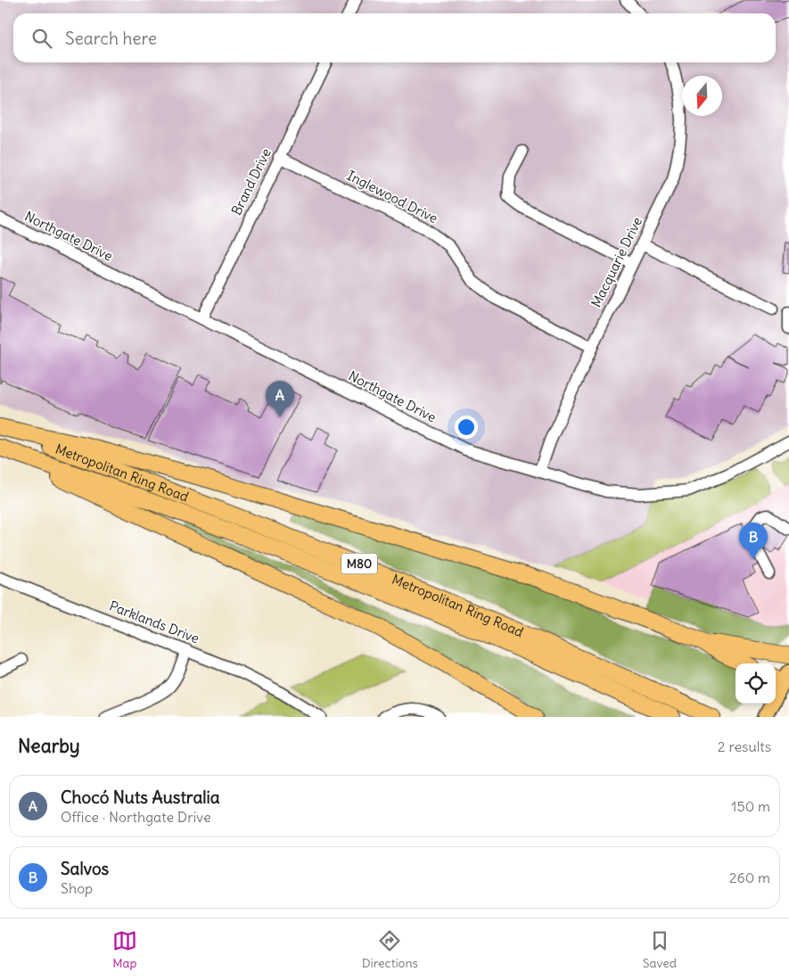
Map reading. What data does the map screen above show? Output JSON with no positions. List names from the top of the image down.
{
  "streets": {
    "highway": ["Metropolitan Ring Road", "M80"],
    "street": [
      "Brand Drive",
      "Inglewood Drive",
      "Northgate Drive",
      "Macquarie Drive",
      "Parklands Drive"
    ]
  },
  "crossings": [
    ["Brand Drive", "Inglewood Drive"],
    ["Brand Drive", "Northgate Drive"],
    ["Inglewood Drive", "Macquarie Drive"],
    ["Northgate Drive", "Macquarie Drive"]
  ],
  "north": "bottom",
  "page": {
    "search": "Search here",
    "pins": ["A", "B"],
    "heading": ["Nearby", "2 results"],
    "list": [
      {
        "mark": "A",
        "name": "Chocó Nuts Australia",
        "note": "Office · Northgate Drive",
        "value": "150 m"
      },
      {
        "mark": "B",
        "name": "Salvos",
        "note": "Shop",
        "value": "260 m"
      }
    ],
    "nav": ["Map", "Directions", "Saved"]
  }
}
